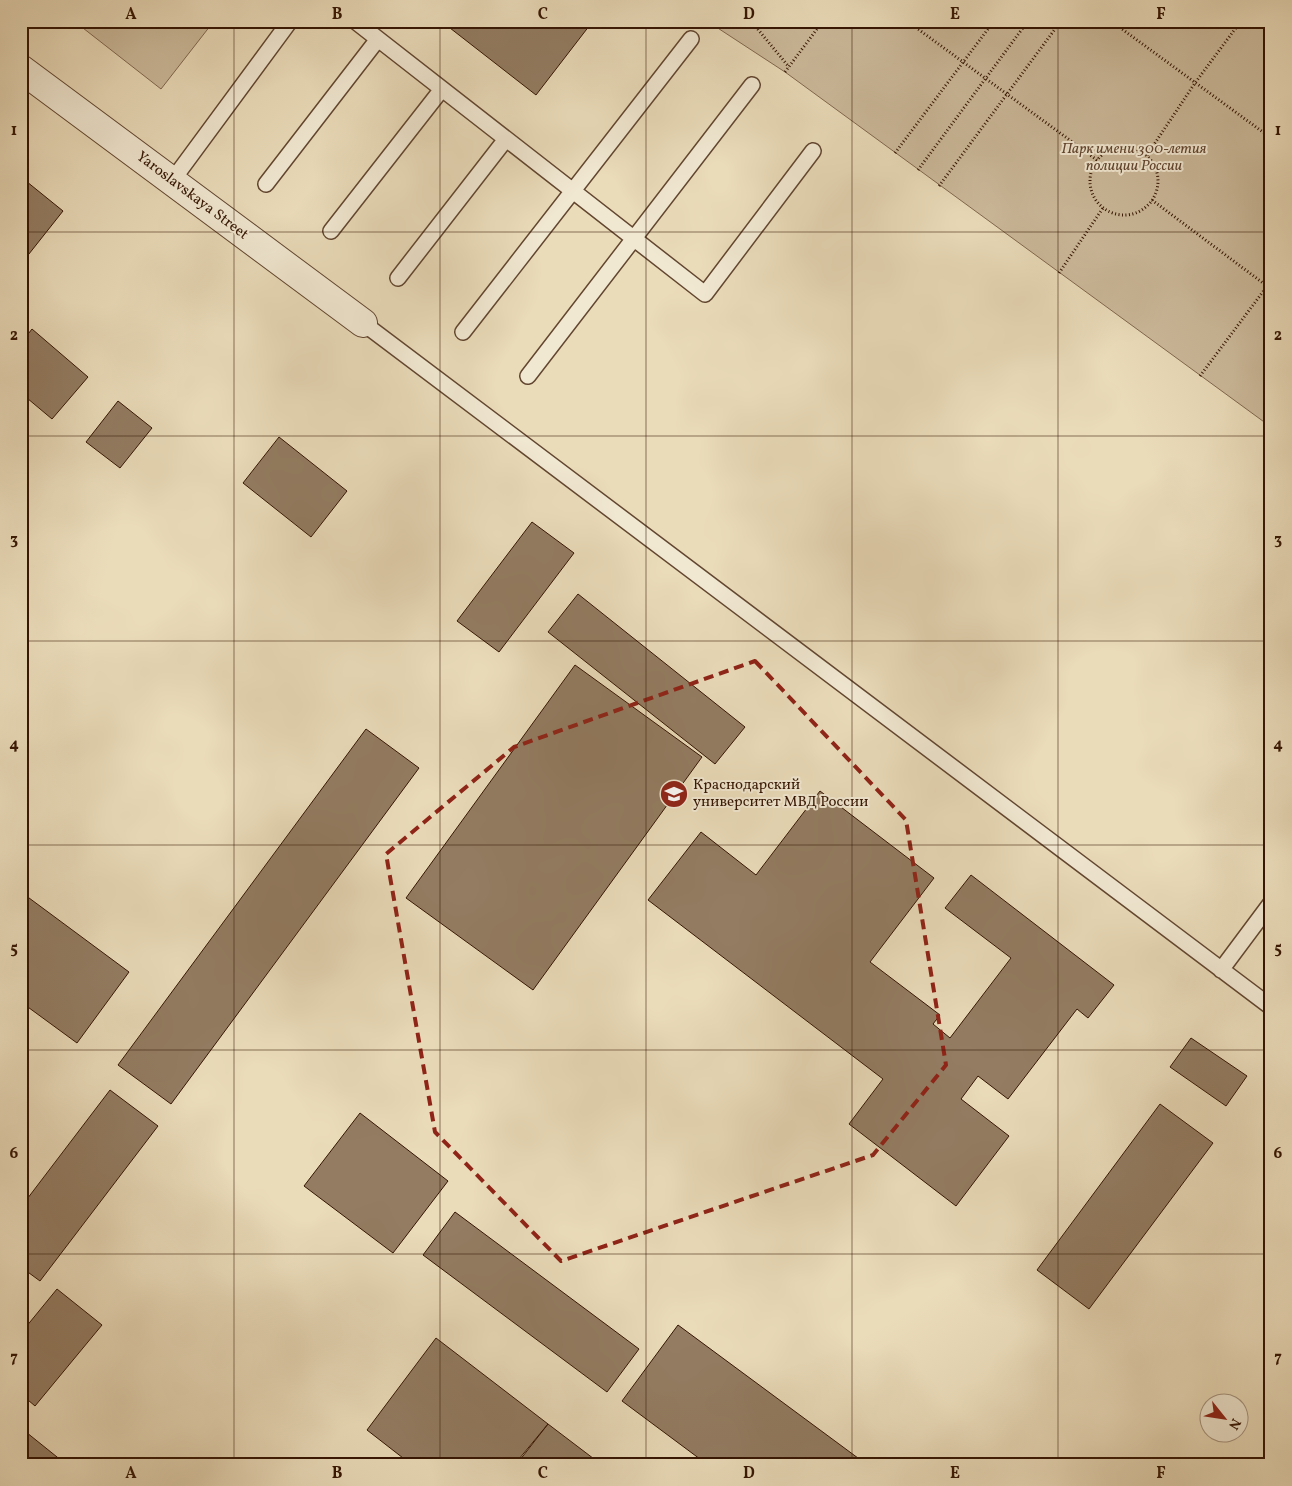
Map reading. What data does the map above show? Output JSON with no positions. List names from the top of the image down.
{
  "streets": {
    "street": ["Yaroslavskaya Street"]
  },
  "parks": ["Парк имени 300-летия полиции России"],
  "places": {
    "school or university": ["Краснодарский университет МВД России"]
  },
  "north": "bottom right",
  "grid": {
    "columns": [
      "A",
      "B",
      "C",
      "D",
      "E",
      "F"
    ],
    "rows": [
      "1",
      "2",
      "3",
      "4",
      "5",
      "6",
      "7"
    ]
  }
}
